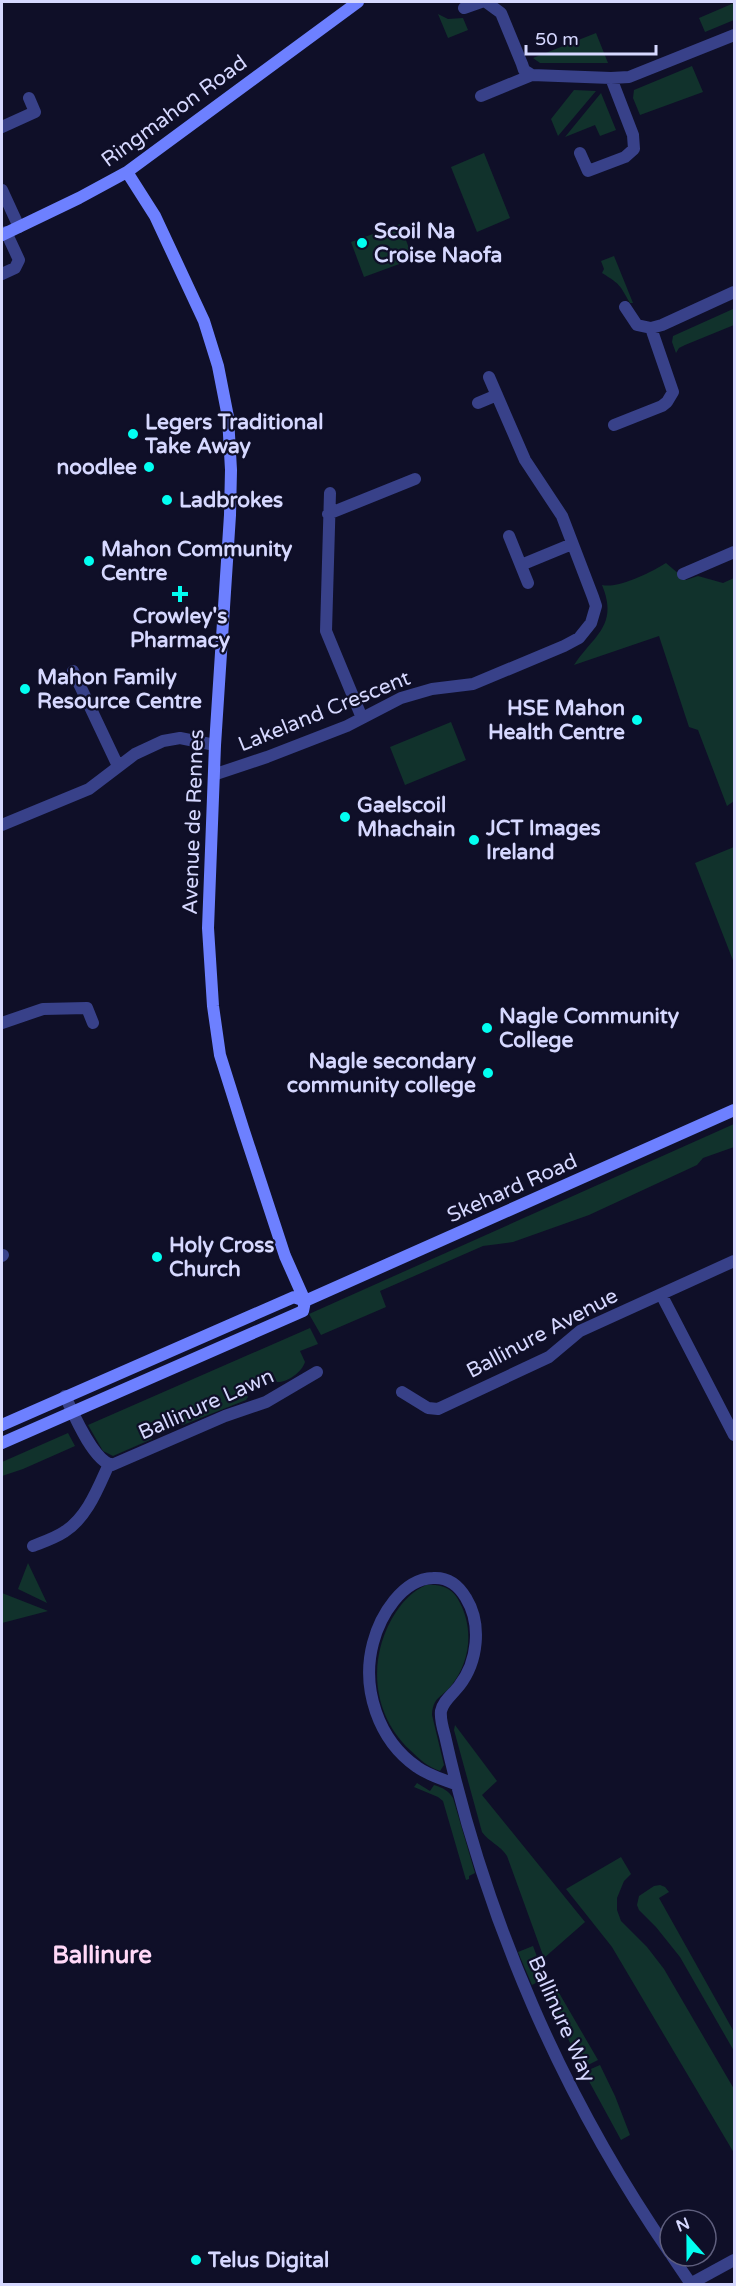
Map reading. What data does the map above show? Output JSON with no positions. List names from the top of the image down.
{
  "streets": {
    "street": [
      "Ringmahon Road",
      "Lakeland Crescent",
      "Avenue de Rennes",
      "Skehard Road",
      "Ballinure Avenue",
      "Ballinure Lawn",
      "Ballinure Way"
    ]
  },
  "crossings": [
    ["Ringmahon Road", "Avenue de Rennes"],
    ["Lakeland Crescent", "Avenue de Rennes"],
    ["Avenue de Rennes", "Skehard Road"]
  ],
  "districts": ["Ballinure"],
  "places": {
    "other": [
      "Scoil Na Croise Naofa",
      "Legers Traditional Take Away",
      "noodlee",
      "Ladbrokes",
      "Mahon Community Centre",
      "Mahon Family Resource Centre",
      "HSE Mahon Health Centre",
      "Gaelscoil Mhachain",
      "JCT Images Ireland",
      "Nagle Community College",
      "Nagle secondary community college",
      "Holy Cross Church",
      "Telus Digital"
    ],
    "health": ["Crowley's Pharmacy"]
  },
  "scale_bar": "50 m",
  "north": "top"
}
